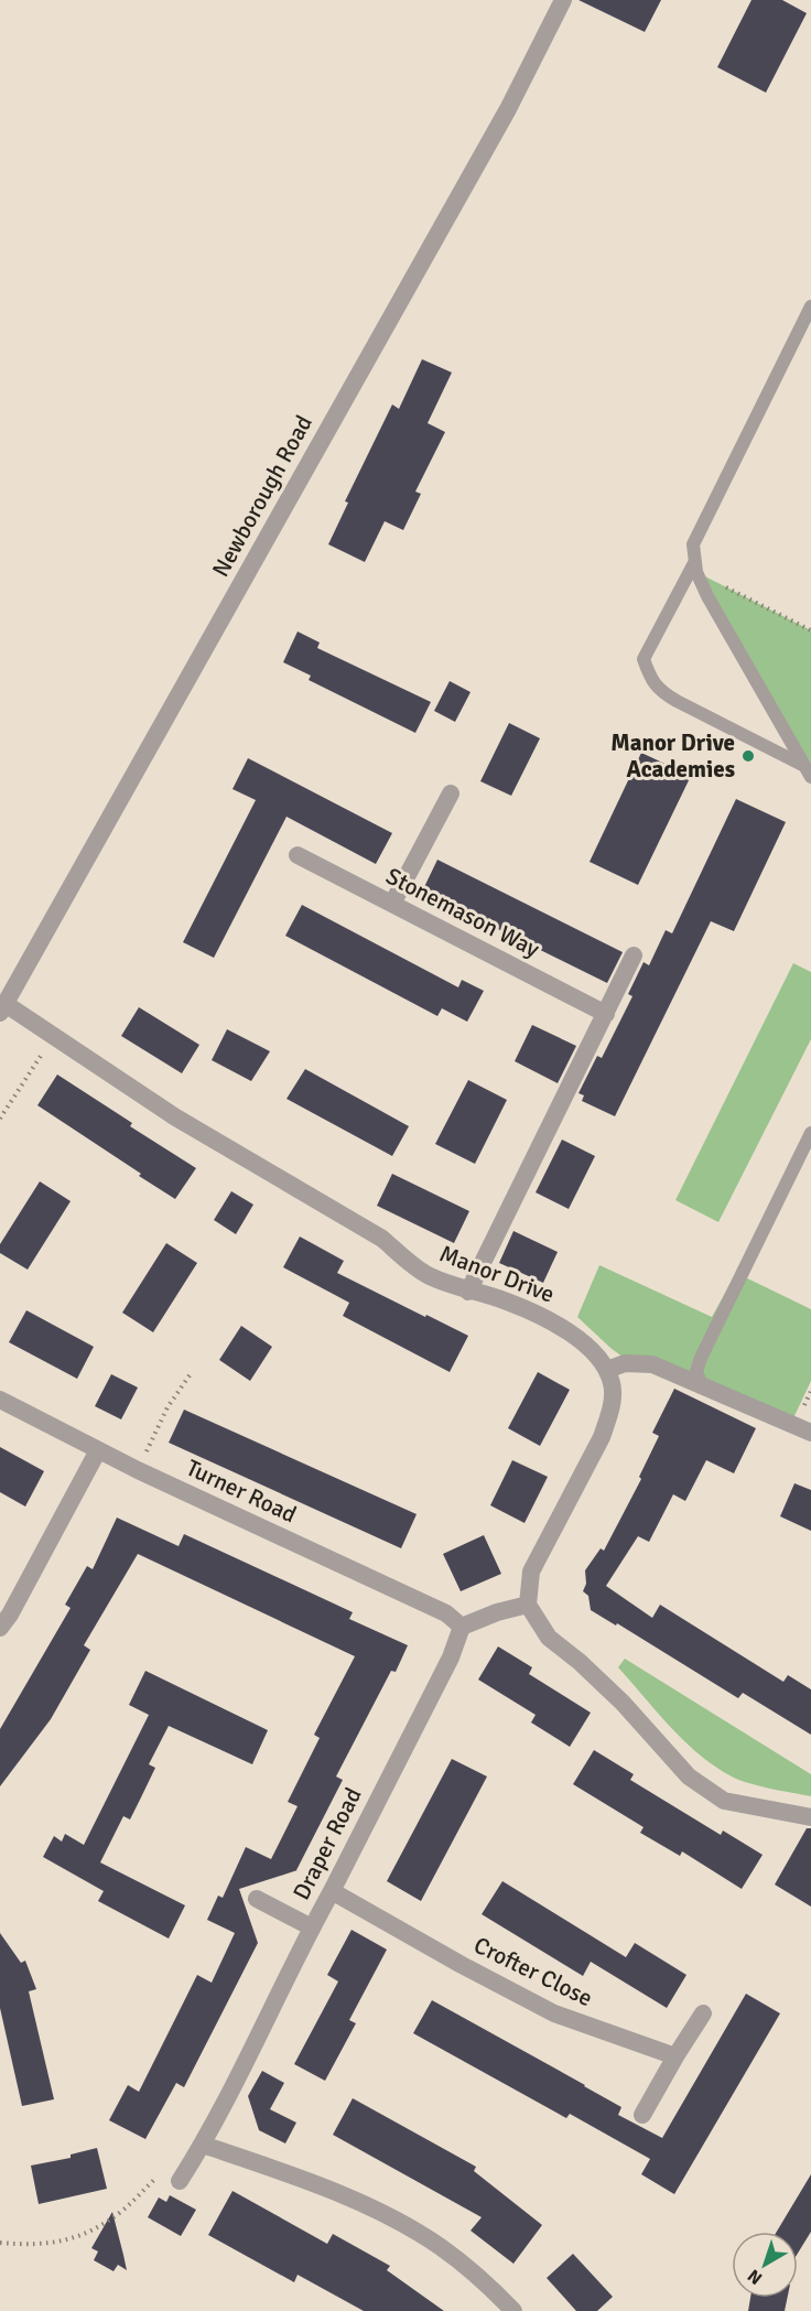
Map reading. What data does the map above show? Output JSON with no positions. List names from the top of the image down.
{
  "streets": {
    "street": [
      "Newborough Road",
      "Stonemason Way",
      "Manor Drive",
      "Turner Road",
      "Draper Road",
      "Crofter Close"
    ]
  },
  "crossings": [
    ["Newborough Road", "Manor Drive"],
    ["Turner Road", "Draper Road"],
    ["Draper Road", "Crofter Close"]
  ],
  "places": ["Manor Drive Academies"],
  "north": "bottom left"
}
